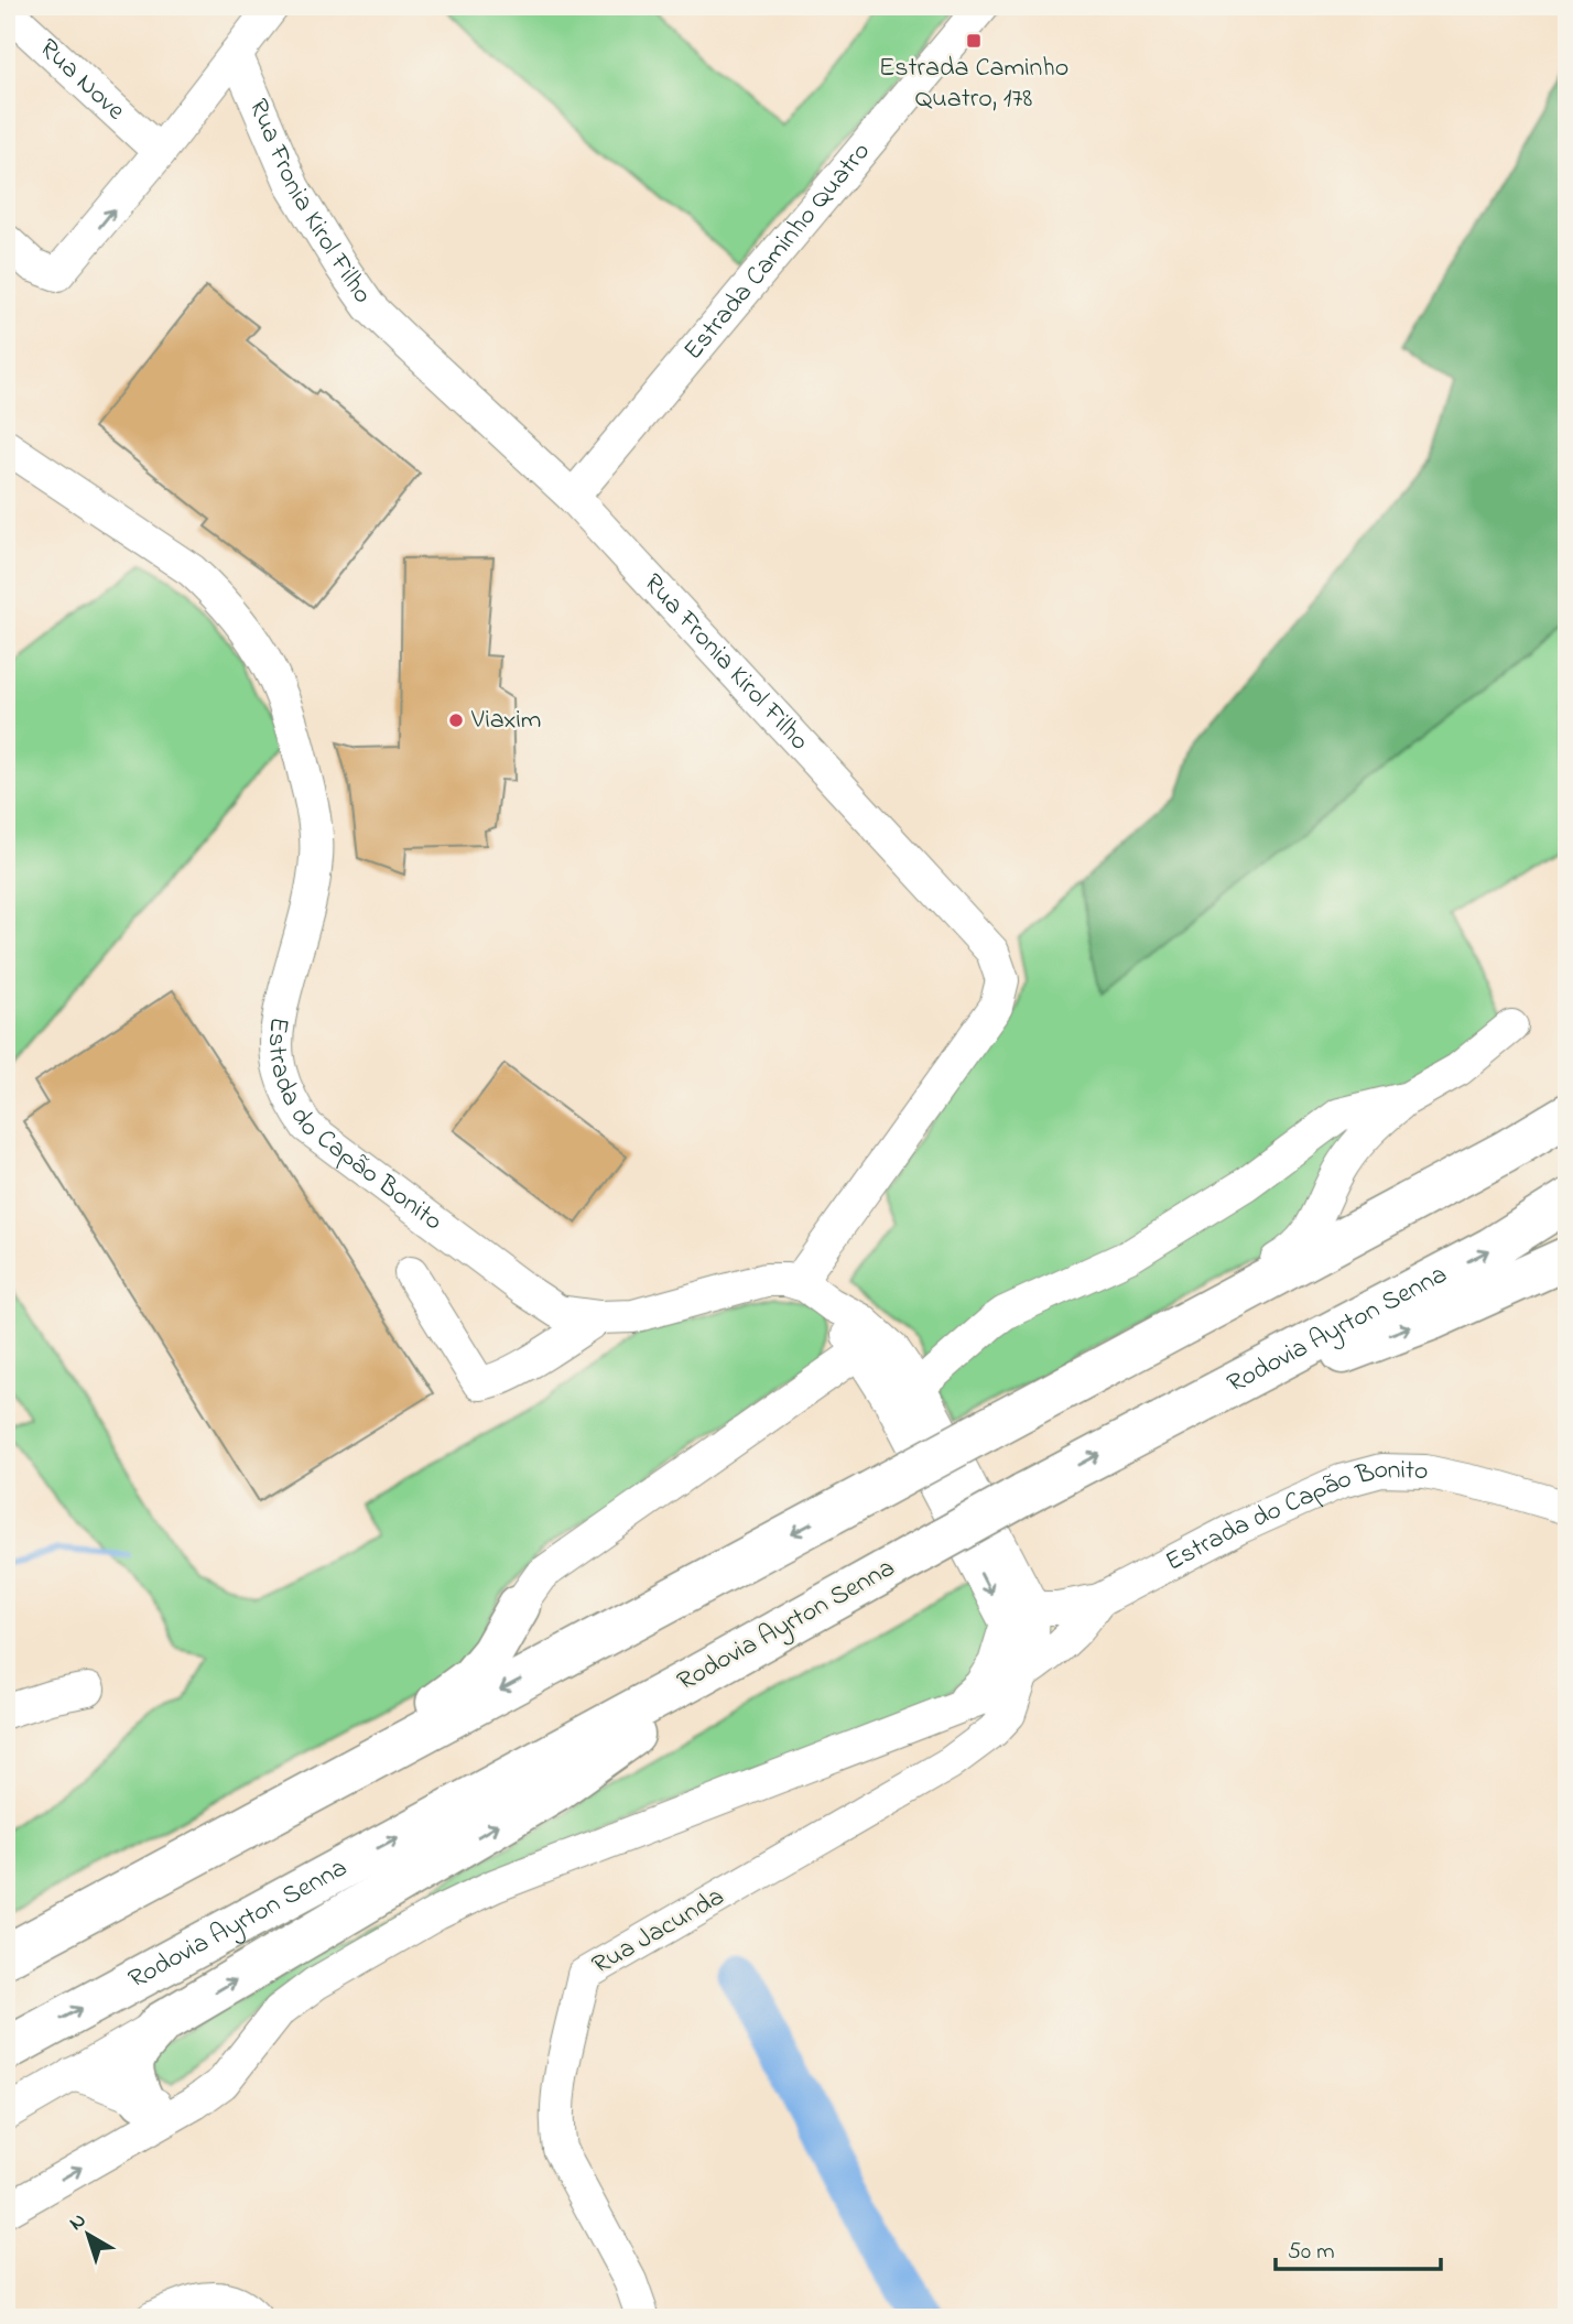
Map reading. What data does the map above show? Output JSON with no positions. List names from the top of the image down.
{
  "streets": {
    "highway": ["Rodovia Ayrton Senna"],
    "street": [
      "Rua Nove",
      "Rua Fronia Kirol Filho",
      "Estrada Caminho Quatro",
      "Estrada do Capão Bonito",
      "Rua Jacunda"
    ]
  },
  "crossings": [
    ["Rua Nove", "Rua Fronia Kirol Filho"],
    ["Rua Fronia Kirol Filho", "Estrada Caminho Quatro"],
    ["Rua Fronia Kirol Filho", "Estrada do Capão Bonito"],
    ["Estrada do Capão Bonito", "Rua Jacunda"]
  ],
  "places": {
    "transit": ["Estrada Caminho Quatro, 178"],
    "other": ["Viaxim"]
  },
  "scale_bar": "50 m",
  "north": "top left"
}
